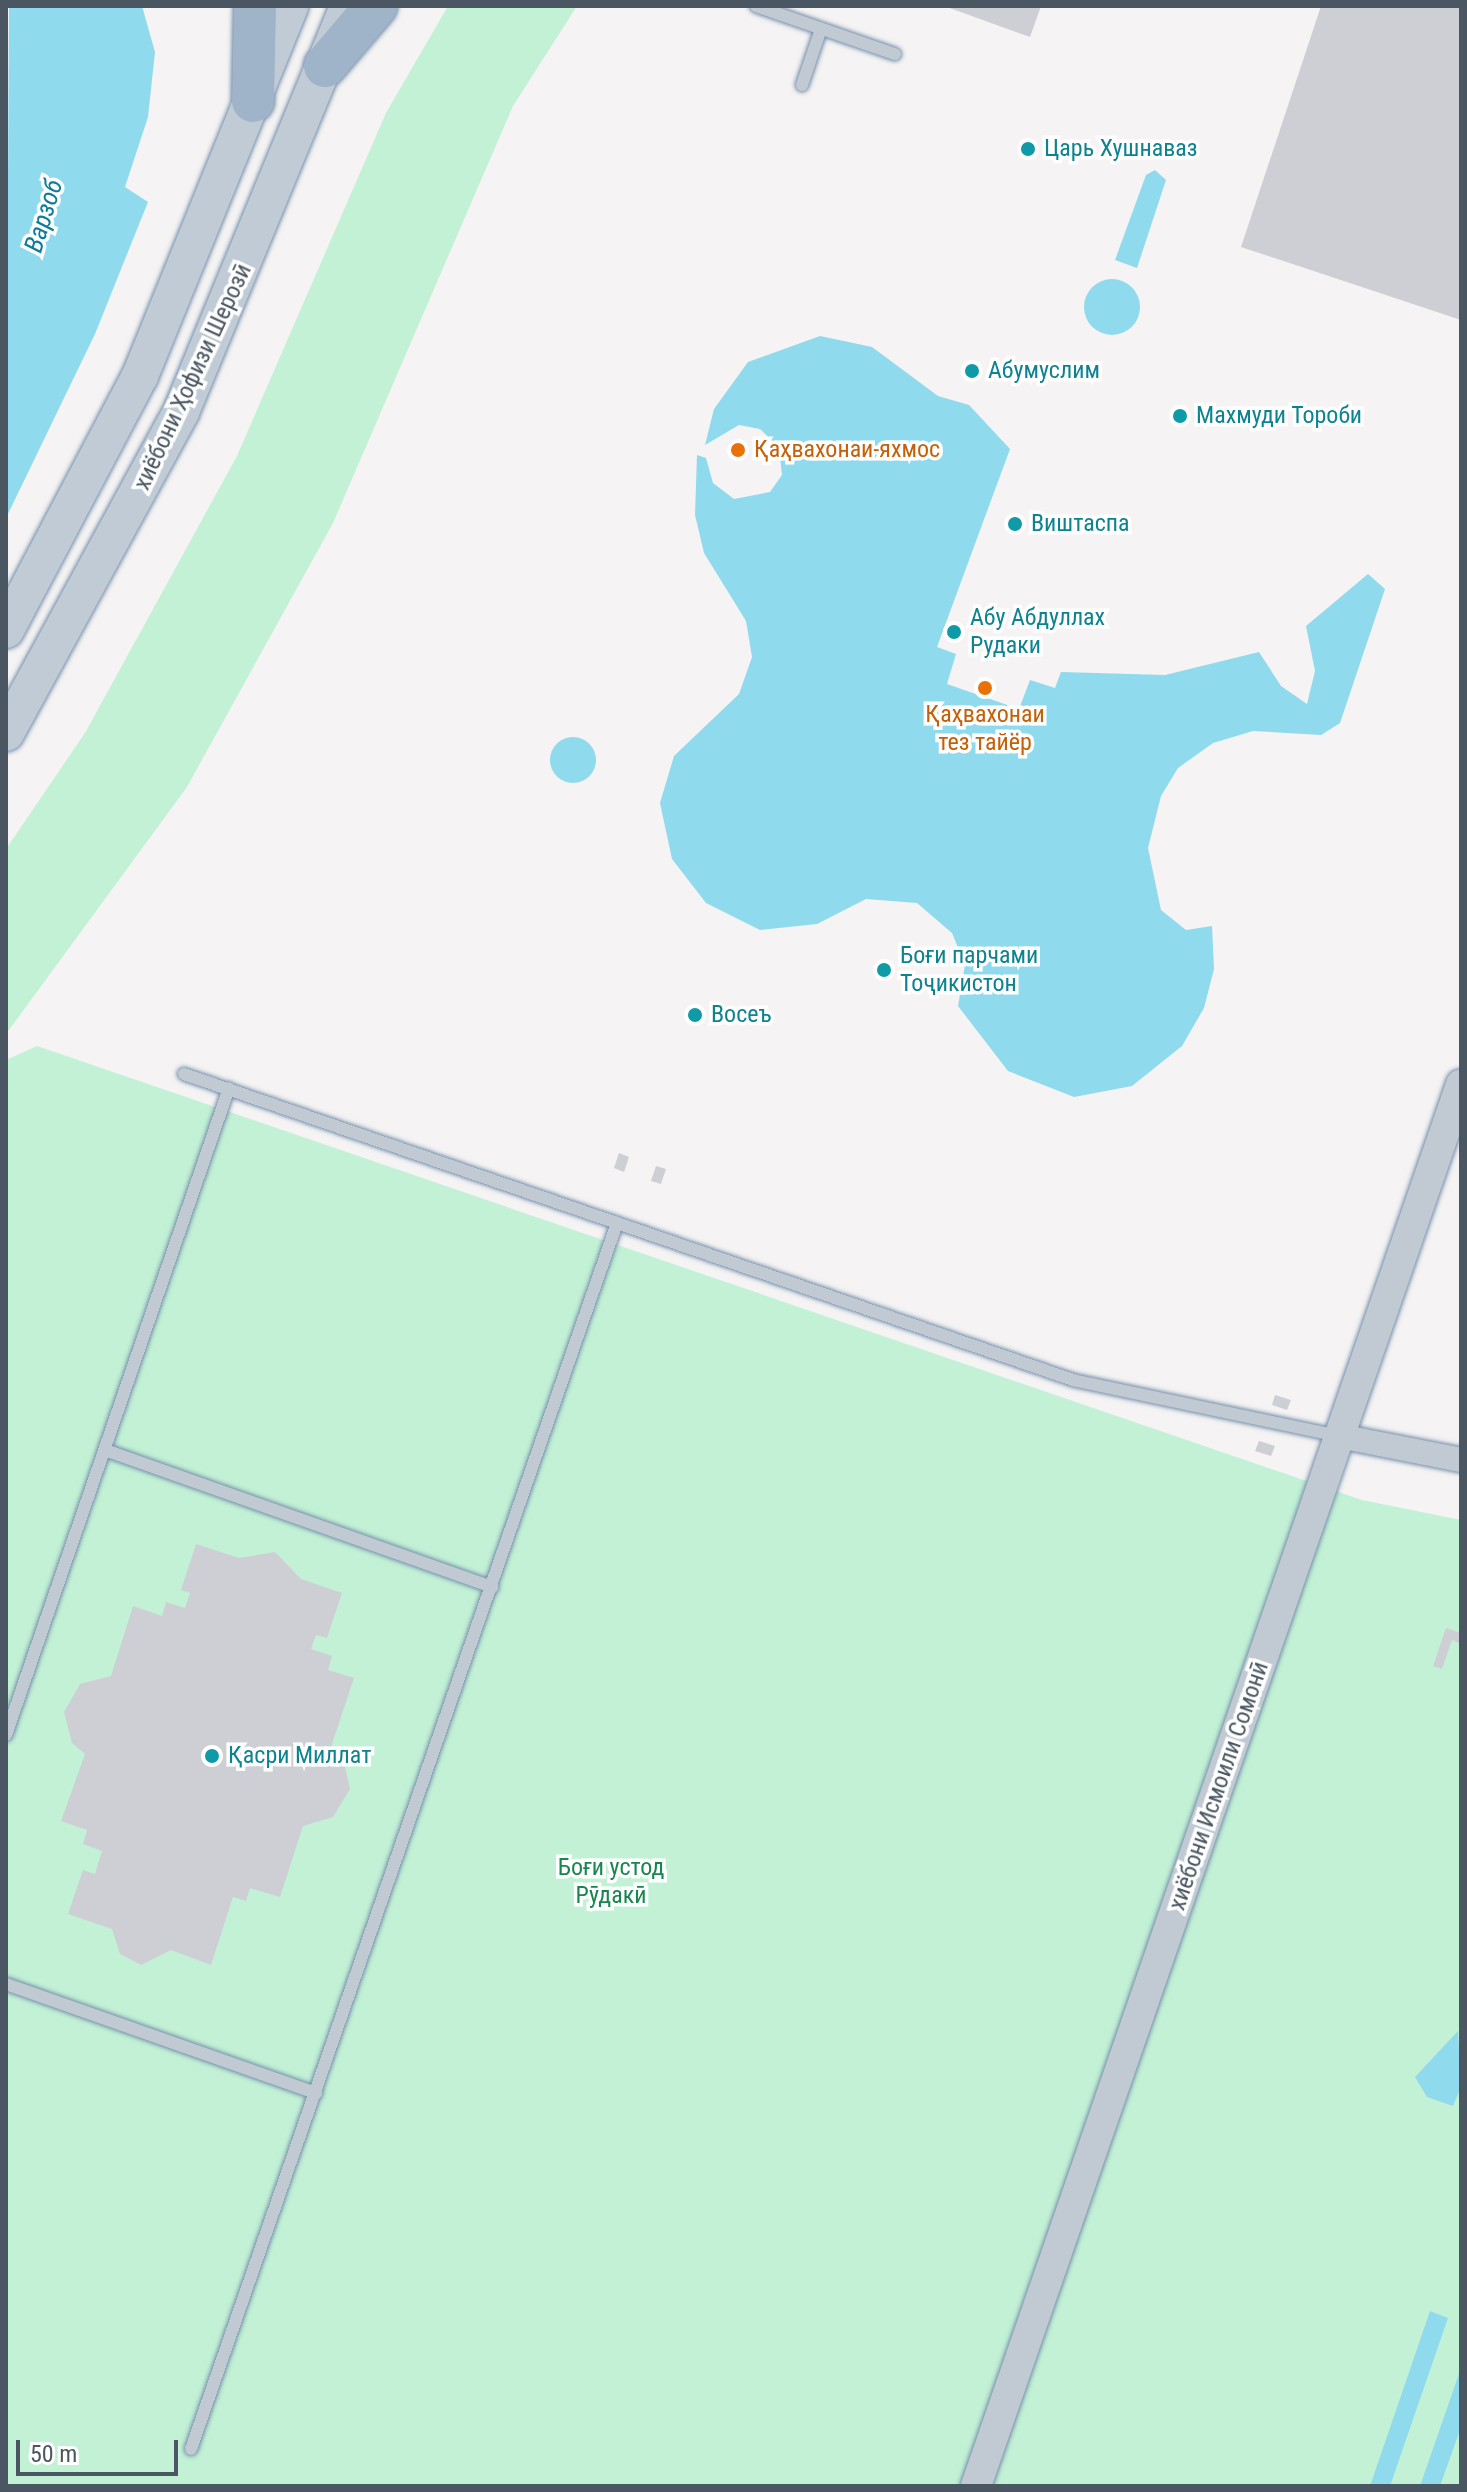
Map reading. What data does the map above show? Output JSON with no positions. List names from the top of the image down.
{
  "streets": {
    "main road": ["хиёбони Ҳофизи Шерозӣ"],
    "street": ["хиёбони Исмоили Сомонӣ"]
  },
  "water": ["Варзоб"],
  "parks": ["Боғи устод Рӯдакӣ"],
  "places": [
    "Царь Хушнаваз",
    "Абумуслим",
    "Махмуди Тороби",
    "Қаҳвахонаи-яхмос",
    "Виштаспа",
    "Абу Абдуллах Рудаки",
    "Қаҳвахонаи тез тайёр",
    "Боғи парчами Тоҷикистон",
    "Восеъ",
    "Қасри Миллат"
  ],
  "scale_bar": "50 m"
}
